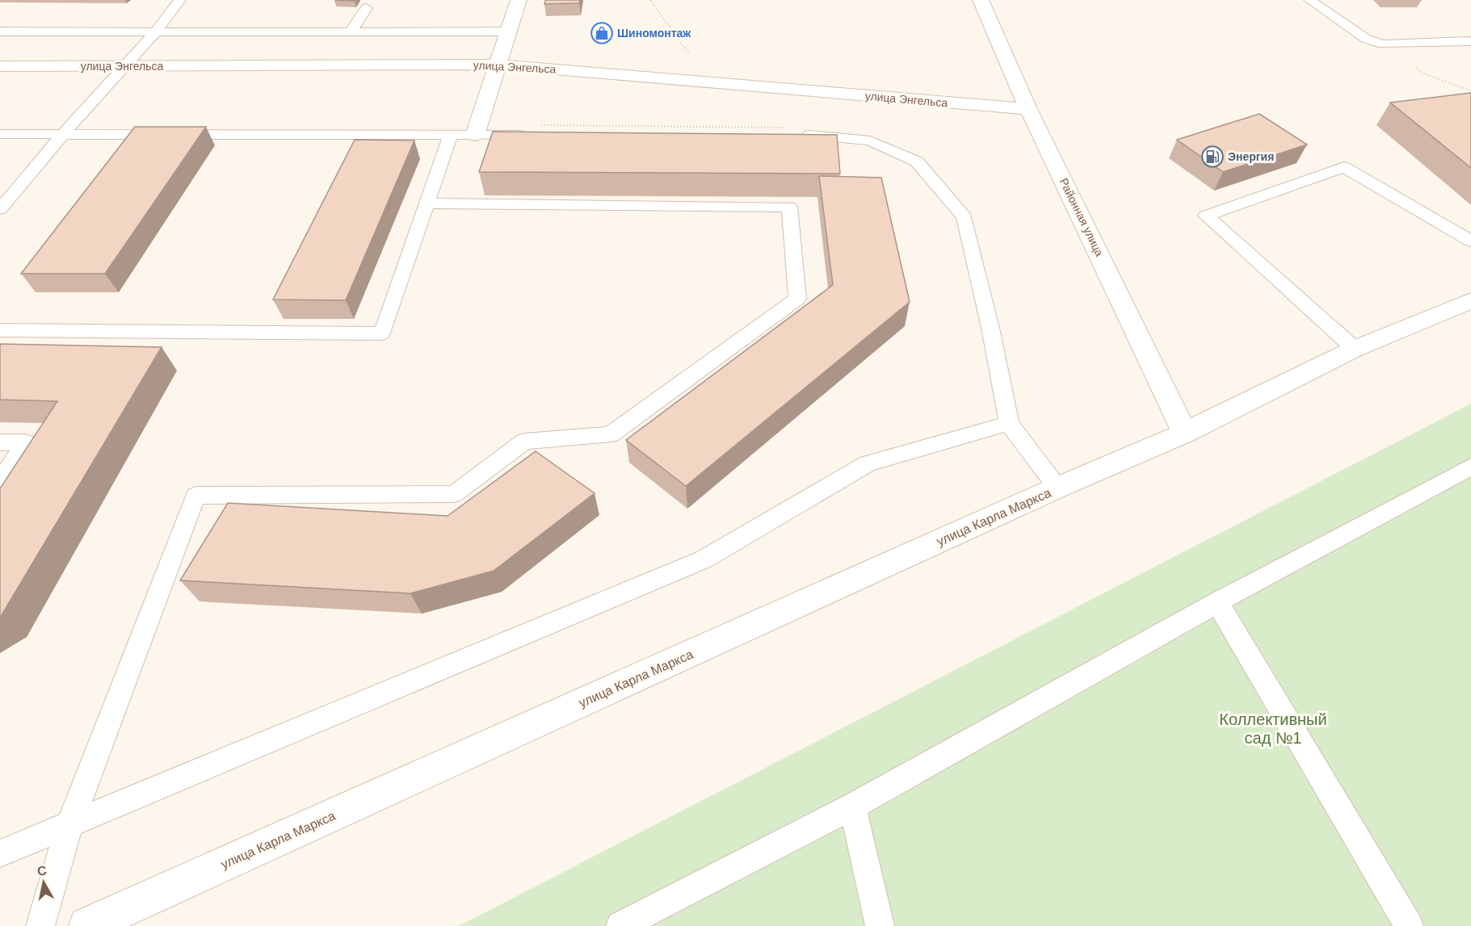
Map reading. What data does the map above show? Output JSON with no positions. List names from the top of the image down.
{
  "streets": {
    "street": ["улица Энгельса", "Районная улица", "улица Карла Маркса"]
  },
  "crossings": [
    ["улица Энгельса", "Районная улица"],
    ["Районная улица", "улица Карла Маркса"]
  ],
  "parks": ["Коллективный сад №1"],
  "places": {
    "shop": ["Шиномонтаж"],
    "fuel station": ["Энергия"]
  },
  "north": "top"
}
